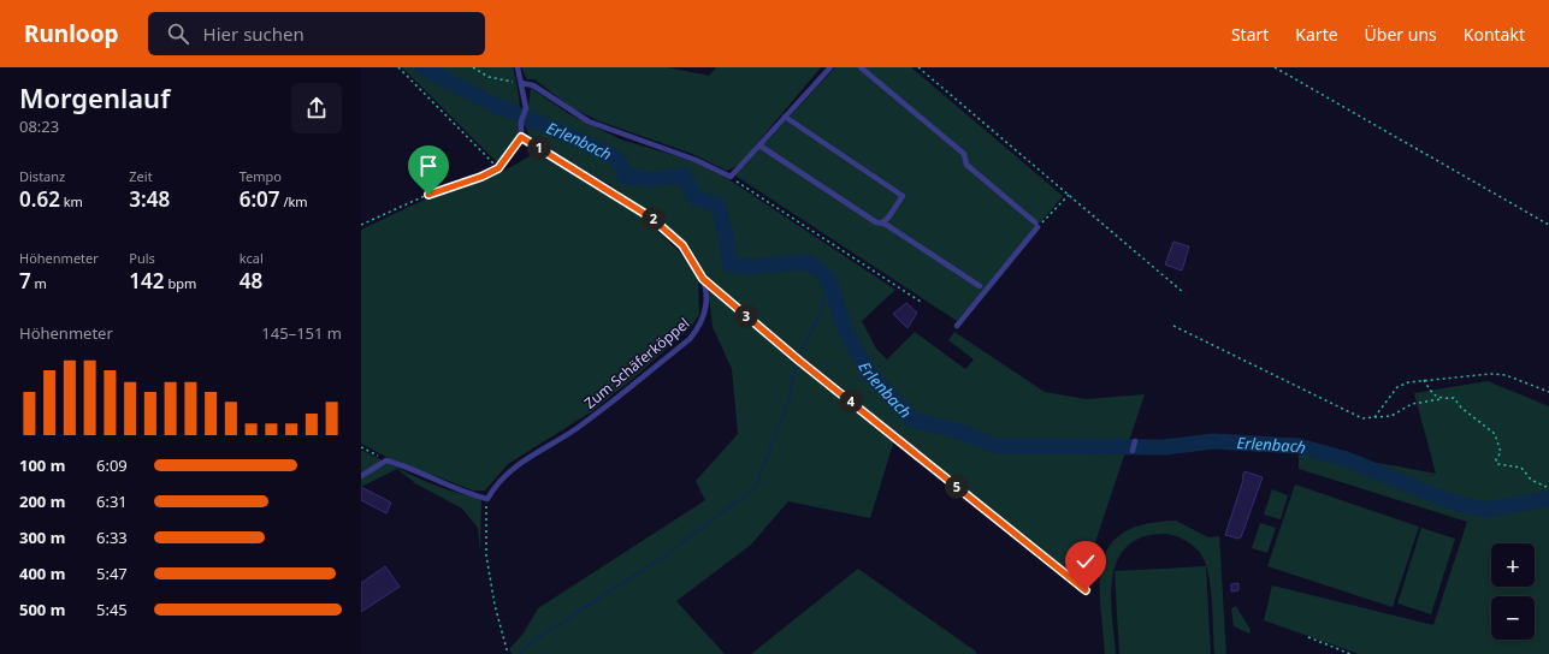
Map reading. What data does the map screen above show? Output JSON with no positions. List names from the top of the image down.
{
  "streets": {
    "lane": ["Zum Schäferköppel"]
  },
  "water": ["Erlenbach"],
  "page": {
    "header": "Runloop",
    "search": "Hier suchen",
    "nav": [
      "Start",
      "Karte",
      "Über uns",
      "Kontakt"
    ],
    "heading": ["Morgenlauf", "08:23"],
    "pins": [
      "1",
      "2",
      "3",
      "4",
      "5"
    ],
    "stats": [
      ["Distanz", "0.62 km"],
      ["Zeit", "3:48"],
      ["Tempo", "6:07 /km"],
      ["Höhenmeter", "7 m"],
      ["Puls", "142 bpm"],
      ["kcal", "48"]
    ],
    "chart": ["Höhenmeter", "145–151 m"],
    "list": [
      {
        "name": "100 m",
        "note": "6:09"
      },
      {
        "name": "200 m",
        "note": "6:31"
      },
      {
        "name": "300 m",
        "note": "6:33"
      },
      {
        "name": "400 m",
        "note": "5:47"
      },
      {
        "name": "500 m",
        "note": "5:45"
      }
    ],
    "map_buttons": ["+", "−"]
  }
}
